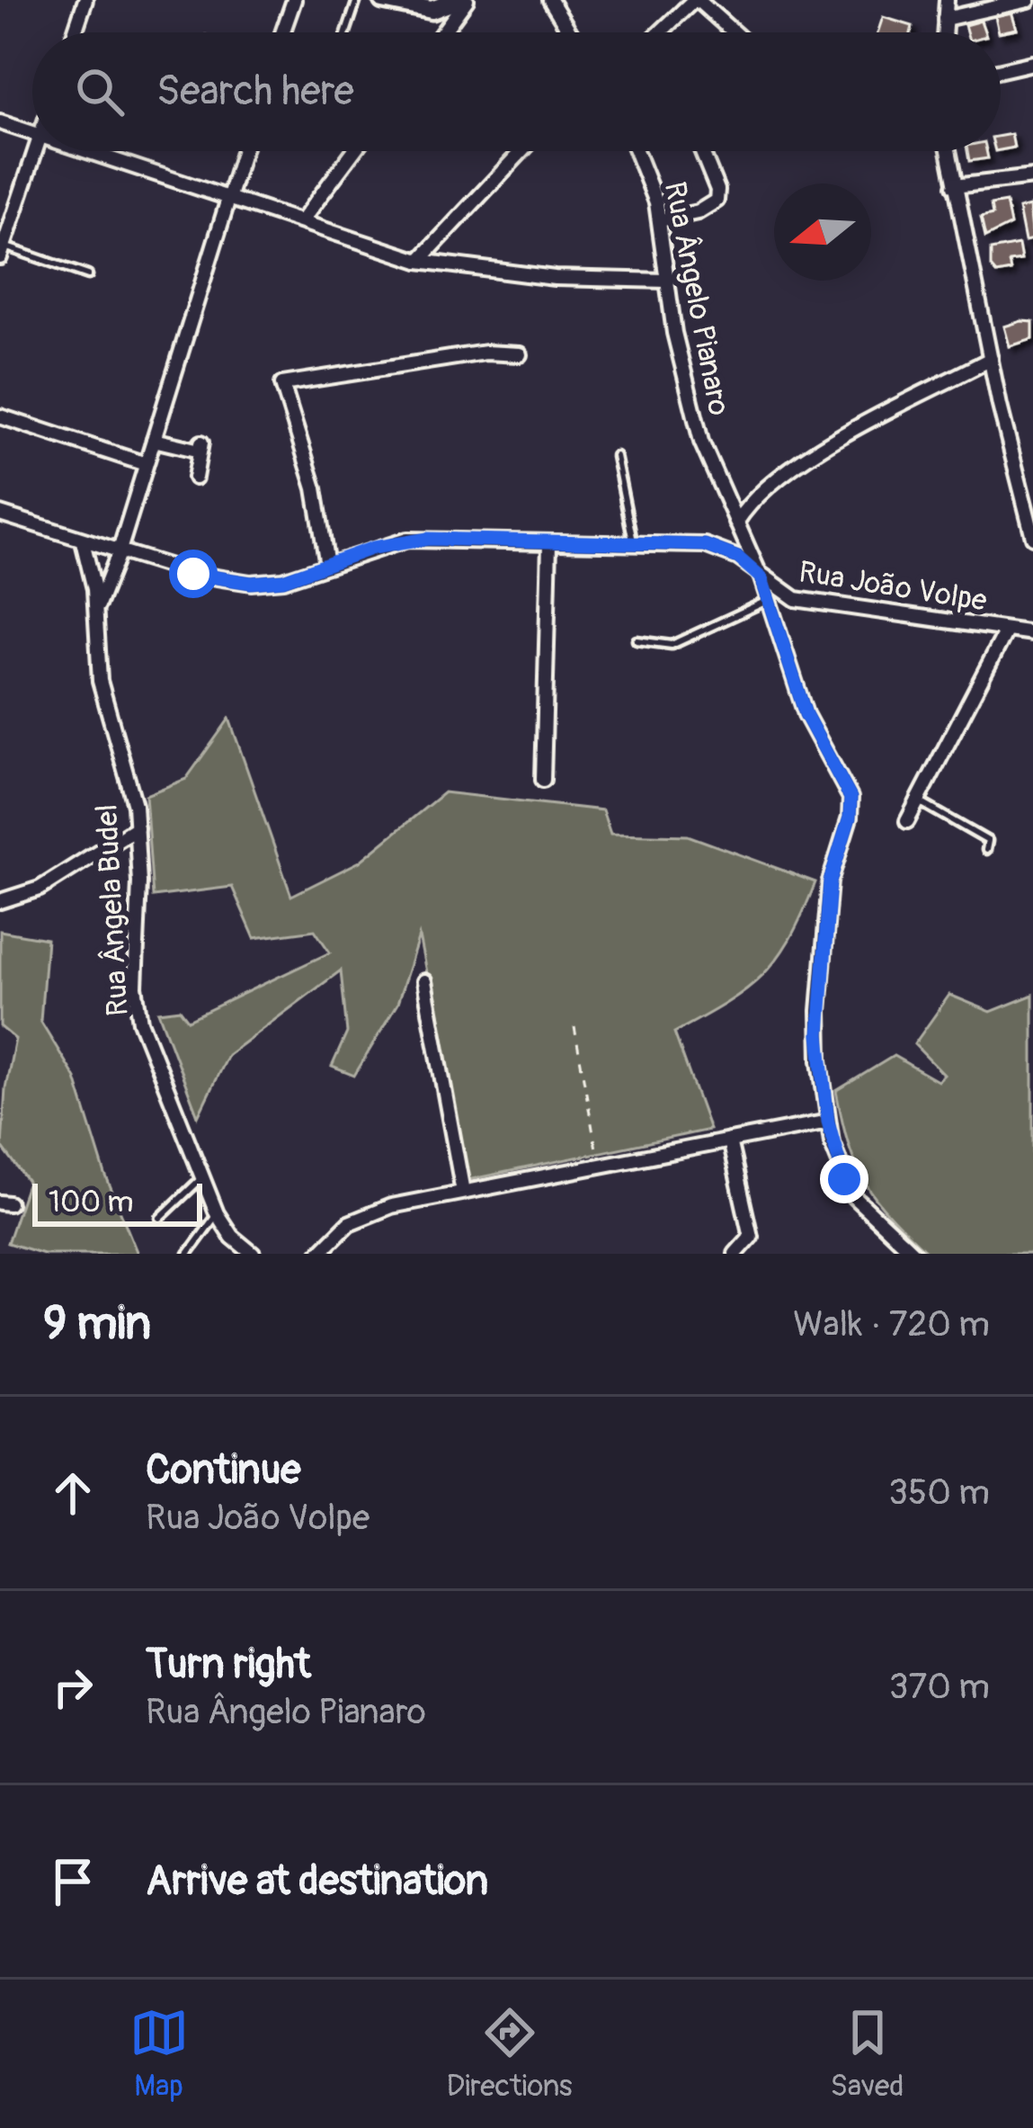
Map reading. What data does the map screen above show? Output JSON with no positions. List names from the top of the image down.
{
  "streets": {
    "street": ["Rua Ângelo Pianaro", "Rua João Volpe", "Rua Ângela Budel"]
  },
  "crossings": [
    ["Rua Ângelo Pianaro", "Rua João Volpe"],
    ["Rua João Volpe", "Rua Ângela Budel"]
  ],
  "scale_bar": "100 m",
  "north": "left",
  "page": {
    "search": "Search here",
    "scale": "100 m",
    "heading": ["9 min", "Walk · 720 m"],
    "list": [
      ["Continue", "Rua João Volpe", "350 m"],
      ["Turn right", "Rua Ângelo Pianaro", "370 m"],
      "Arrive at destination"
    ],
    "nav": ["Map", "Directions", "Saved"]
  }
}
